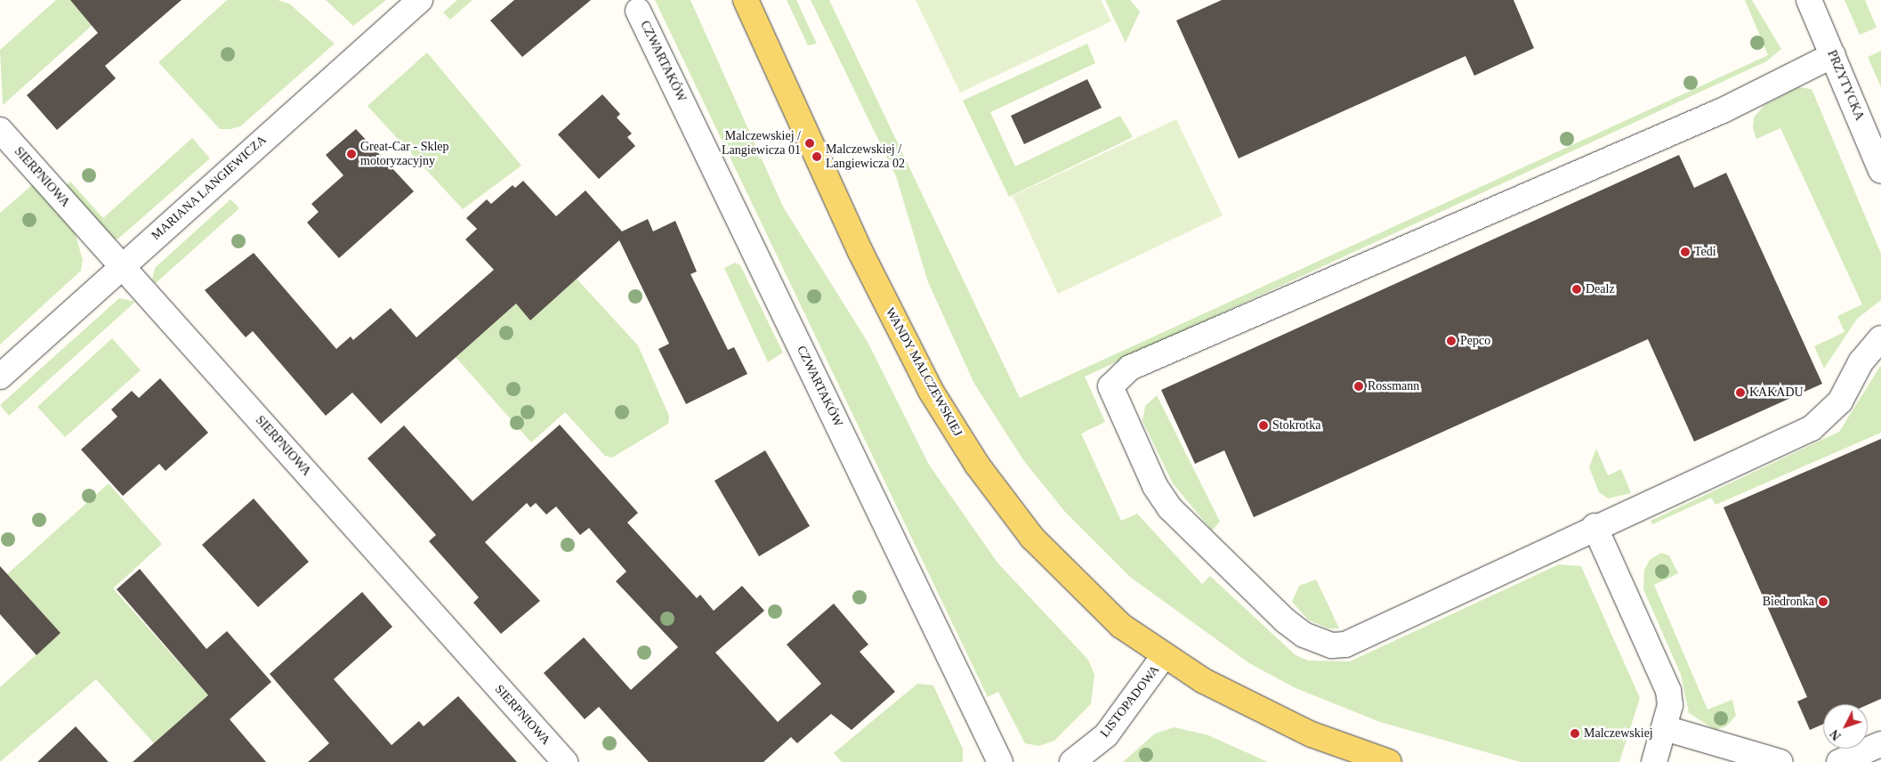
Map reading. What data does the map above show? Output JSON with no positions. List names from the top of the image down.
{
  "streets": {
    "main road": ["WANDY MALCZEWSKIEJ"],
    "street": [
      "CZWARTAKÓW",
      "PRZYTYCKA",
      "SIERPNIOWA",
      "MARIANA LANGIEWICZA",
      "LISTOPADOWA"
    ]
  },
  "crossings": [
    ["SIERPNIOWA", "MARIANA LANGIEWICZA"],
    ["WANDY MALCZEWSKIEJ", "LISTOPADOWA"]
  ],
  "places": [
    "Malczewskiej / Langiewicza 01",
    "Great-Car - Sklep motoryzacyjny",
    "Malczewskiej / Langiewicza 02",
    "Tedi",
    "Dealz",
    "Pepco",
    "Rossmann",
    "KAKADU",
    "Stokrotka",
    "Biedronka",
    "Malczewskiej"
  ],
  "north": "bottom left"
}
